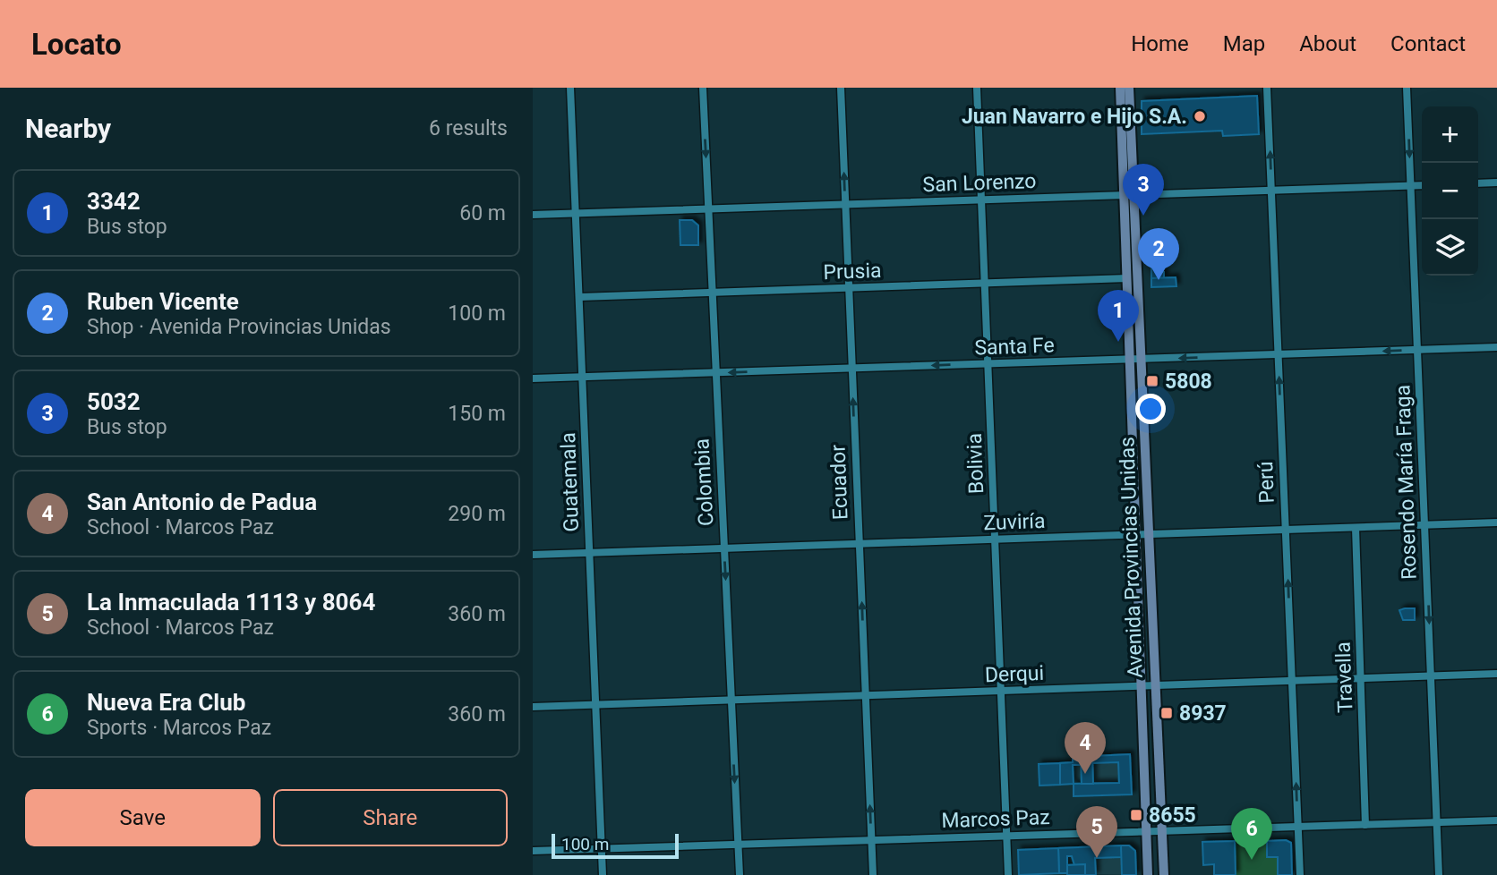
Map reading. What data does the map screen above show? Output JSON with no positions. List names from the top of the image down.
{
  "streets": {
    "main road": ["Avenida Provincias Unidas"],
    "street": [
      "San Lorenzo",
      "Prusia",
      "Santa Fe",
      "Bolivia",
      "Guatemala",
      "Colombia",
      "Ecuador",
      "Perú",
      "Rosendo María Fraga",
      "Zuviría",
      "Derqui",
      "Travella",
      "Marcos Paz"
    ]
  },
  "crossings": [
    ["San Lorenzo", "Bolivia"],
    ["San Lorenzo", "Guatemala"],
    ["San Lorenzo", "Colombia"],
    ["San Lorenzo", "Ecuador"],
    ["San Lorenzo", "Perú"],
    ["San Lorenzo", "Rosendo María Fraga"],
    ["San Lorenzo", "Avenida Provincias Unidas"],
    ["Prusia", "Bolivia"],
    ["Prusia", "Guatemala"],
    ["Prusia", "Colombia"],
    ["Prusia", "Ecuador"],
    ["Prusia", "Avenida Provincias Unidas"],
    ["Santa Fe", "Bolivia"],
    ["Santa Fe", "Guatemala"],
    ["Santa Fe", "Colombia"],
    ["Santa Fe", "Ecuador"],
    ["Santa Fe", "Perú"],
    ["Santa Fe", "Rosendo María Fraga"],
    ["Santa Fe", "Avenida Provincias Unidas"],
    ["Bolivia", "Zuviría"],
    ["Bolivia", "Derqui"],
    ["Bolivia", "Marcos Paz"],
    ["Guatemala", "Zuviría"],
    ["Guatemala", "Derqui"],
    ["Guatemala", "Marcos Paz"],
    ["Colombia", "Zuviría"],
    ["Colombia", "Derqui"],
    ["Colombia", "Marcos Paz"],
    ["Ecuador", "Zuviría"],
    ["Ecuador", "Derqui"],
    ["Ecuador", "Marcos Paz"],
    ["Perú", "Zuviría"],
    ["Perú", "Derqui"],
    ["Perú", "Marcos Paz"],
    ["Rosendo María Fraga", "Zuviría"],
    ["Rosendo María Fraga", "Derqui"],
    ["Rosendo María Fraga", "Marcos Paz"],
    ["Zuviría", "Avenida Provincias Unidas"],
    ["Zuviría", "Travella"],
    ["Avenida Provincias Unidas", "Derqui"],
    ["Avenida Provincias Unidas", "Marcos Paz"],
    ["Derqui", "Travella"],
    ["Travella", "Marcos Paz"]
  ],
  "one_way": [
    "Santa Fe",
    "Colombia",
    "Ecuador",
    "Perú"
  ],
  "places": {
    "other": ["Juan Navarro e Hijo S.A."],
    "transit": ["5808", "8937", "8655"]
  },
  "scale_bar": "100 m",
  "page": {
    "header": "Locato",
    "nav": [
      "Home",
      "Map",
      "About",
      "Contact"
    ],
    "heading": ["Nearby", "6 results"],
    "map_buttons": ["+", "−"],
    "pins": [
      "3",
      "2",
      "1",
      "4",
      "5",
      "6"
    ],
    "list": [
      {
        "mark": "1",
        "name": "3342",
        "note": "Bus stop",
        "value": "60 m"
      },
      {
        "mark": "2",
        "name": "Ruben Vicente",
        "note": "Shop · Avenida Provincias Unidas",
        "value": "100 m"
      },
      {
        "mark": "3",
        "name": "5032",
        "note": "Bus stop",
        "value": "150 m"
      },
      {
        "mark": "4",
        "name": "San Antonio de Padua",
        "note": "School · Marcos Paz",
        "value": "290 m"
      },
      {
        "mark": "5",
        "name": "La Inmaculada 1113 y 8064",
        "note": "School · Marcos Paz",
        "value": "360 m"
      },
      {
        "mark": "6",
        "name": "Nueva Era Club",
        "note": "Sports · Marcos Paz",
        "value": "360 m"
      }
    ],
    "buttons": ["Save", "Share"],
    "scale": "100 m"
  }
}
